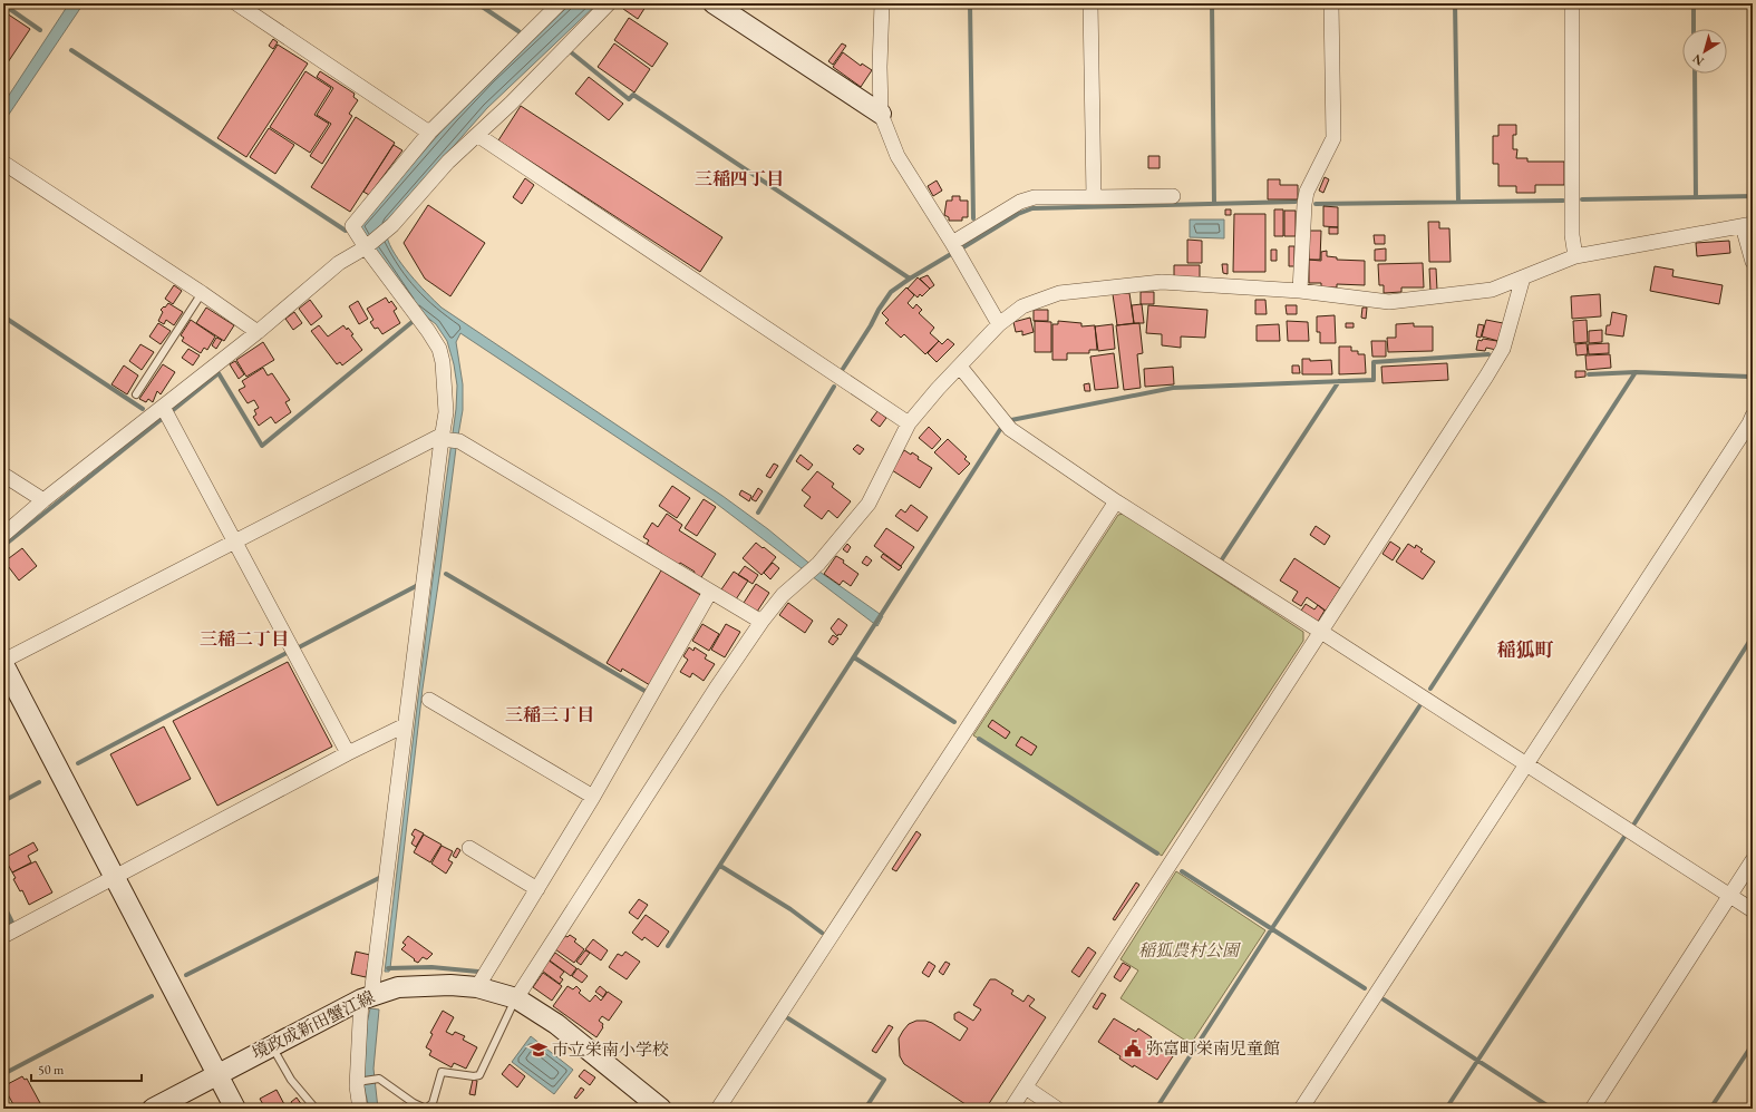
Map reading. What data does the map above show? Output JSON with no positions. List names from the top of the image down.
{
  "streets": {
    "street": ["境政成新田蟹江線"]
  },
  "districts": [
    "三稲四丁目",
    "三稲二丁目",
    "稲狐町",
    "三稲三丁目"
  ],
  "parks": ["稲狐農村公園"],
  "places": {
    "public building": ["弥富町栄南児童館"],
    "school or university": ["市立栄南小学校"]
  },
  "scale_bar": "50 m",
  "north": "bottom left"
}
